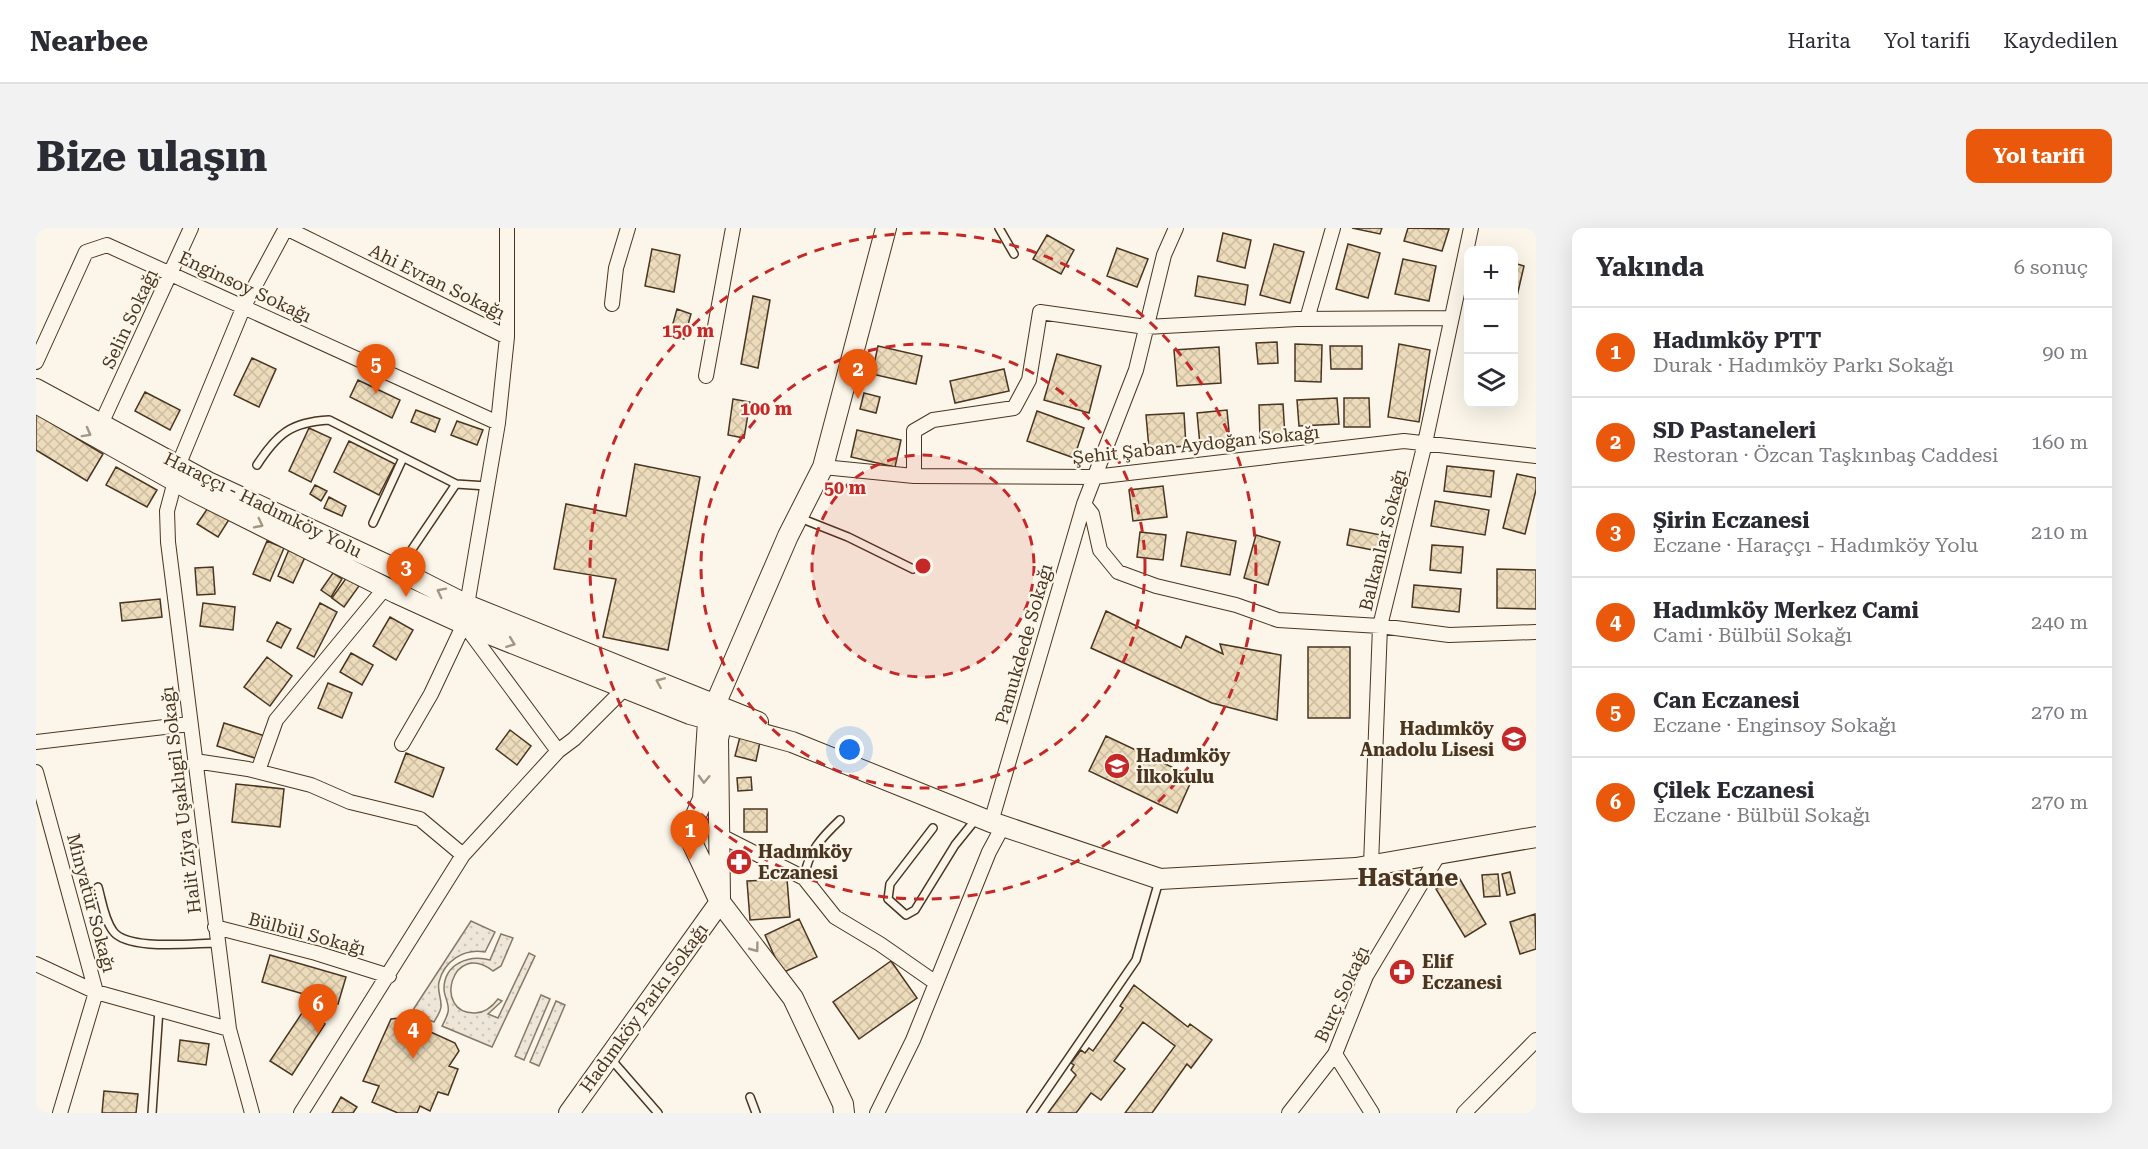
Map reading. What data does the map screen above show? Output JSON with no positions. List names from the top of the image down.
{
  "streets": {
    "main road": ["Haraççı - Hadımköy Yolu", "Hadımköy Parkı Sokağı"],
    "street": [
      "Ahi Evran Sokağı",
      "Enginsoy Sokağı",
      "Selin Sokağı",
      "Şehit Şaban Aydoğan Sokağı",
      "Balkanlar Sokağı",
      "Pamukdede Sokağı",
      "Halit Ziya Uşaklıgil Sokağı",
      "Minyatür Sokağı",
      "Bülbül Sokağı",
      "Burç Sokağı"
    ]
  },
  "crossings": [
    ["Ahi Evran Sokağı", "Halit Ziya Uşaklıgil Sokağı"],
    ["Enginsoy Sokağı", "Selin Sokağı"],
    ["Enginsoy Sokağı", "Halit Ziya Uşaklıgil Sokağı"],
    ["Selin Sokağı", "Haraççı - Hadımköy Yolu"],
    ["Şehit Şaban Aydoğan Sokağı", "Balkanlar Sokağı"],
    ["Şehit Şaban Aydoğan Sokağı", "Pamukdede Sokağı"],
    ["Haraççı - Hadımköy Yolu", "Halit Ziya Uşaklıgil Sokağı"],
    ["Halit Ziya Uşaklıgil Sokağı", "Bülbül Sokağı"]
  ],
  "districts": ["Hastane"],
  "places": {
    "school or university": ["Hadımköy Anadolu Lisesi", "Hadımköy İlkokulu"],
    "pharmacy": ["Hadımköy Eczanesi", "Elif Eczanesi"]
  },
  "page": {
    "header": "Nearbee",
    "nav": ["Harita", "Yol tarifi", "Kaydedilen"],
    "buttons": "Yol tarifi",
    "title": "Bize ulaşın",
    "heading": ["Yakında", "6 sonuç"],
    "map_buttons": ["+", "−"],
    "list": [
      {
        "mark": "1",
        "name": "Hadımköy PTT",
        "note": "Durak · Hadımköy Parkı Sokağı",
        "value": "90 m"
      },
      {
        "mark": "2",
        "name": "SD Pastaneleri",
        "note": "Restoran · Özcan Taşkınbaş Caddesi",
        "value": "160 m"
      },
      {
        "mark": "3",
        "name": "Şirin Eczanesi",
        "note": "Eczane · Haraççı - Hadımköy Yolu",
        "value": "210 m"
      },
      {
        "mark": "4",
        "name": "Hadımköy Merkez Cami",
        "note": "Cami · Bülbül Sokağı",
        "value": "240 m"
      },
      {
        "mark": "5",
        "name": "Can Eczanesi",
        "note": "Eczane · Enginsoy Sokağı",
        "value": "270 m"
      },
      {
        "mark": "6",
        "name": "Çilek Eczanesi",
        "note": "Eczane · Bülbül Sokağı",
        "value": "270 m"
      }
    ],
    "pins": [
      "5",
      "2",
      "3",
      "1",
      "6",
      "4"
    ]
  },
  "rings": ["150 m", "100 m", "50 m"]
}
